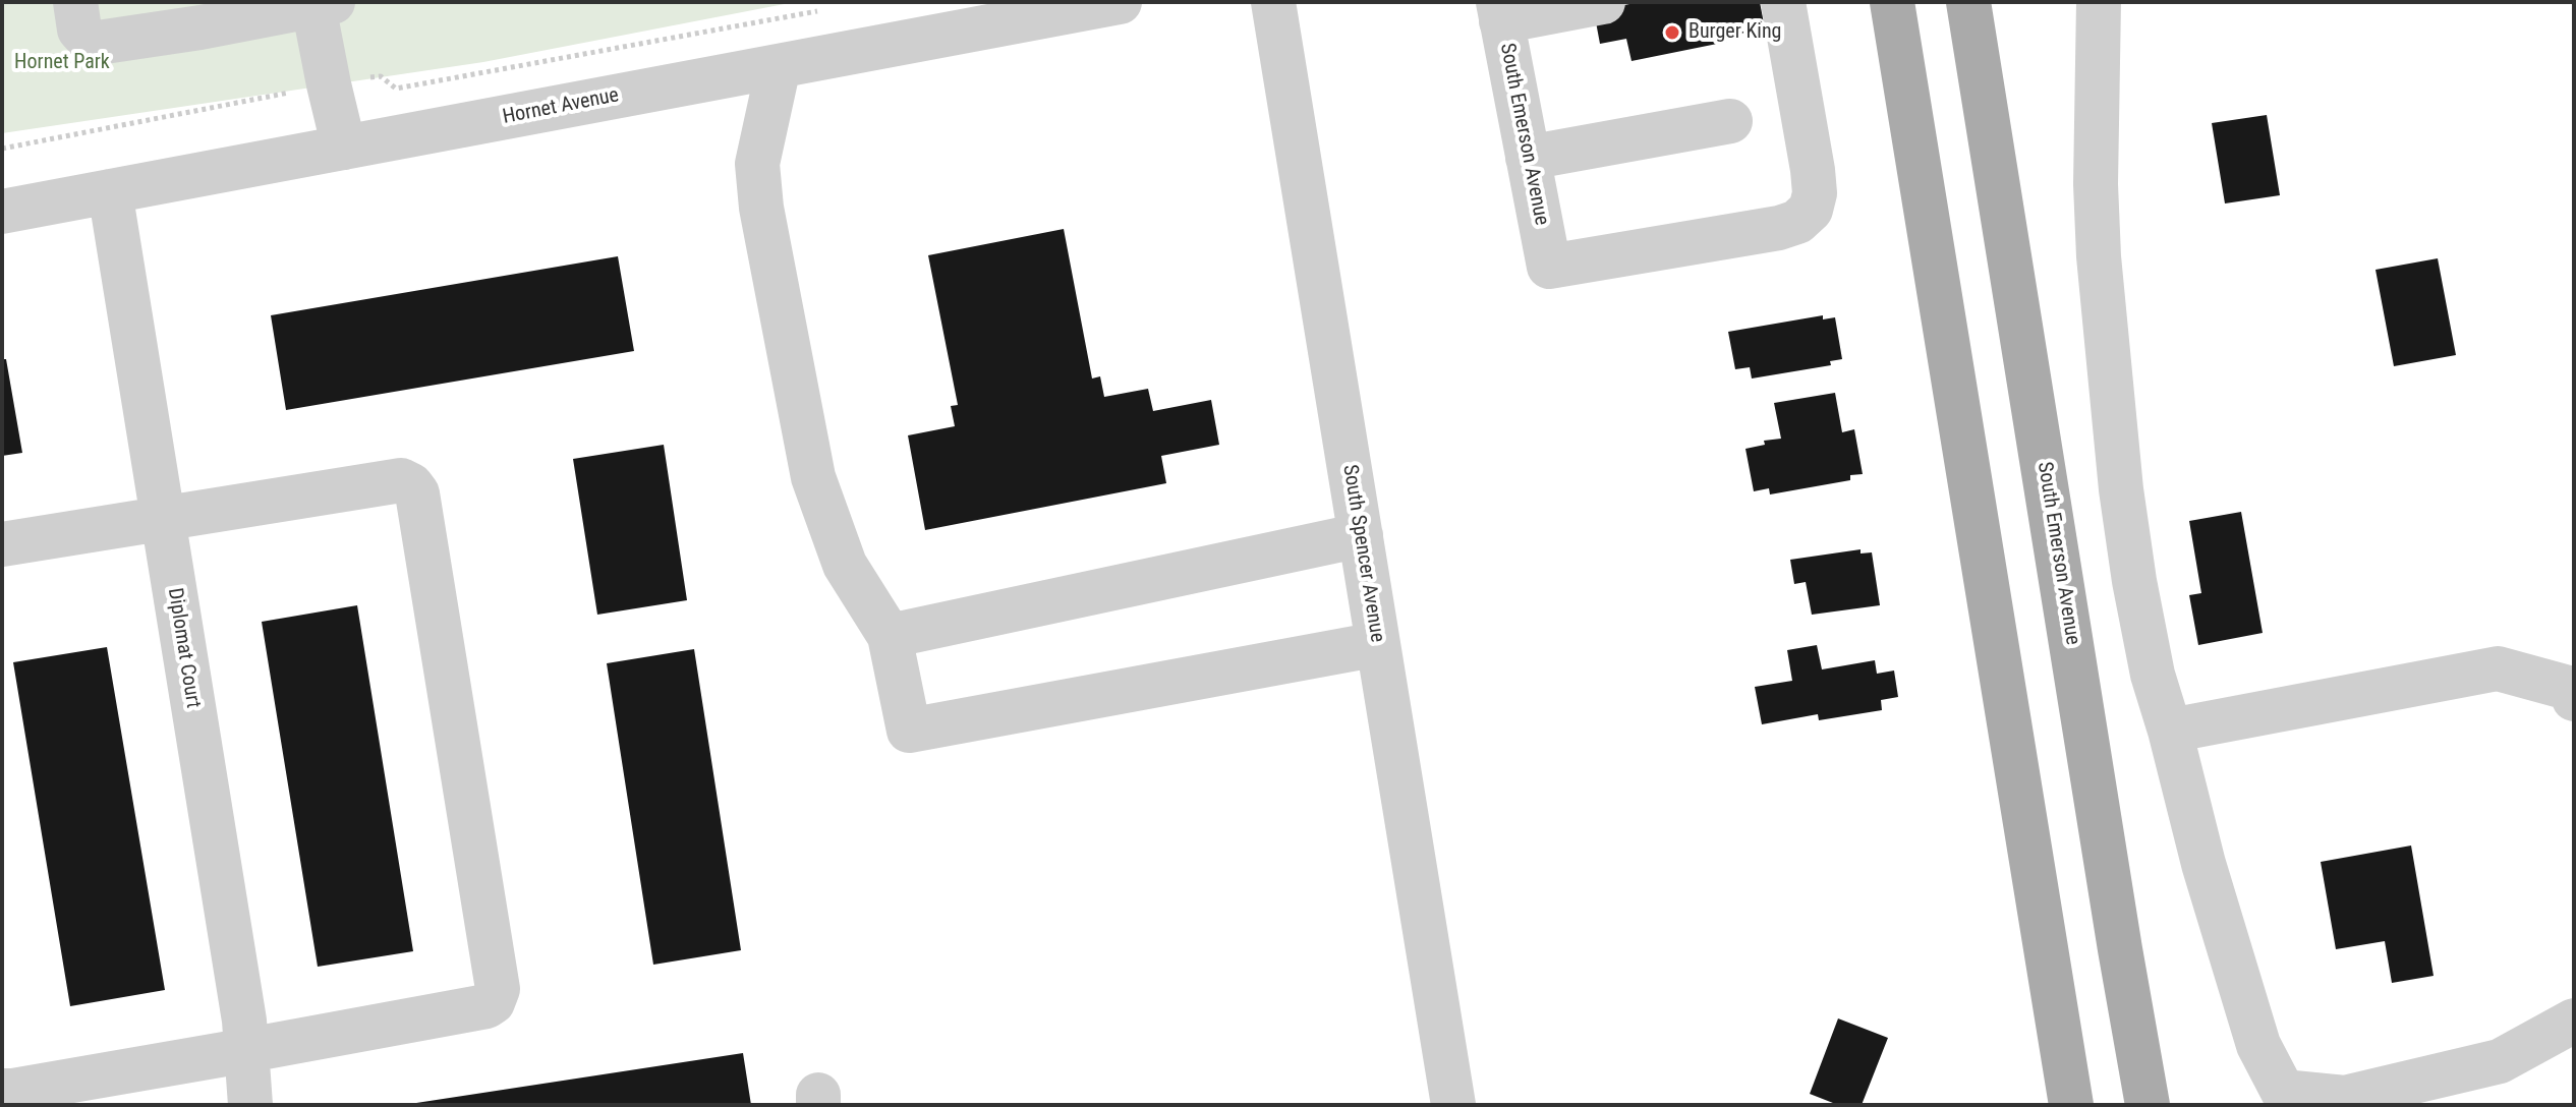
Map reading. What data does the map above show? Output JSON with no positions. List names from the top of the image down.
{
  "streets": {
    "main road": ["South Emerson Avenue"],
    "street": ["Hornet Avenue", "South Spencer Avenue", "Diplomat Court"]
  },
  "crossings": [
    ["Hornet Avenue", "Diplomat Court"]
  ],
  "parks": ["Hornet Park"],
  "places": ["Burger King"]
}
